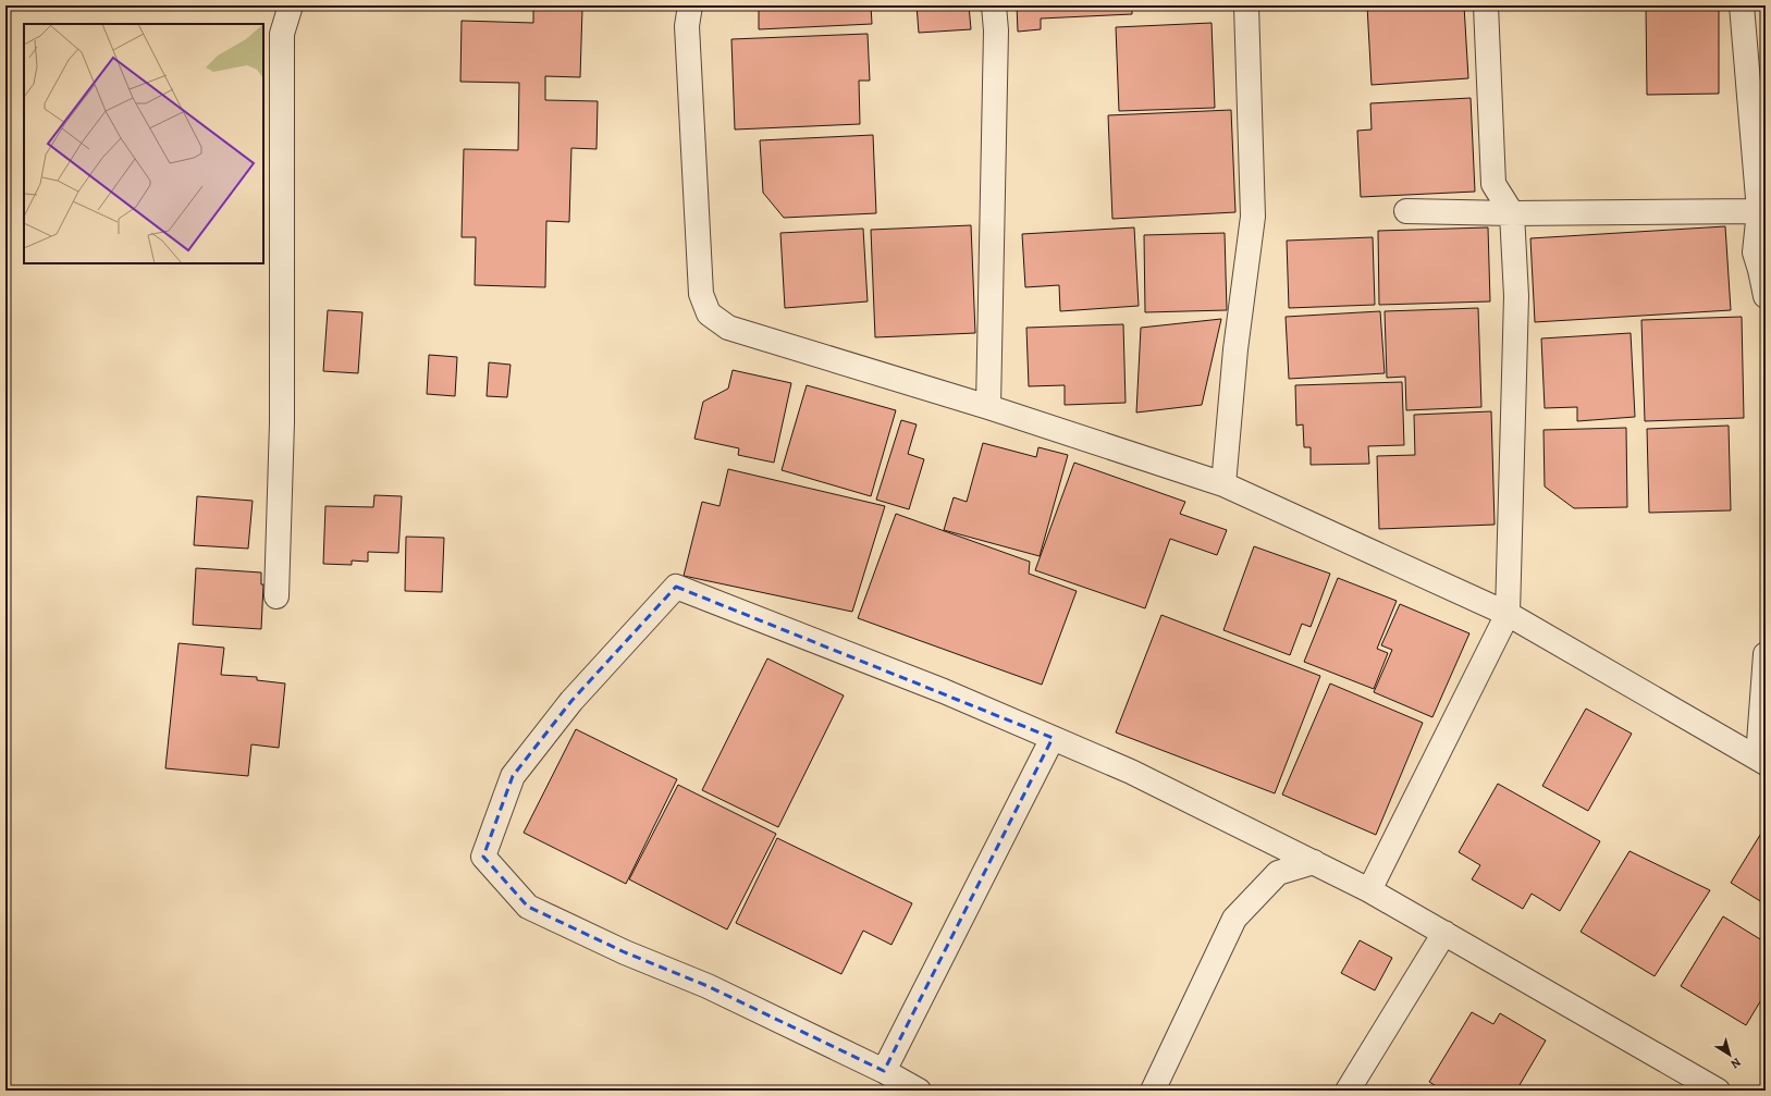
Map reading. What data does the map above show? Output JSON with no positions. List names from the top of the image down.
{
  "north": "bottom right"
}
